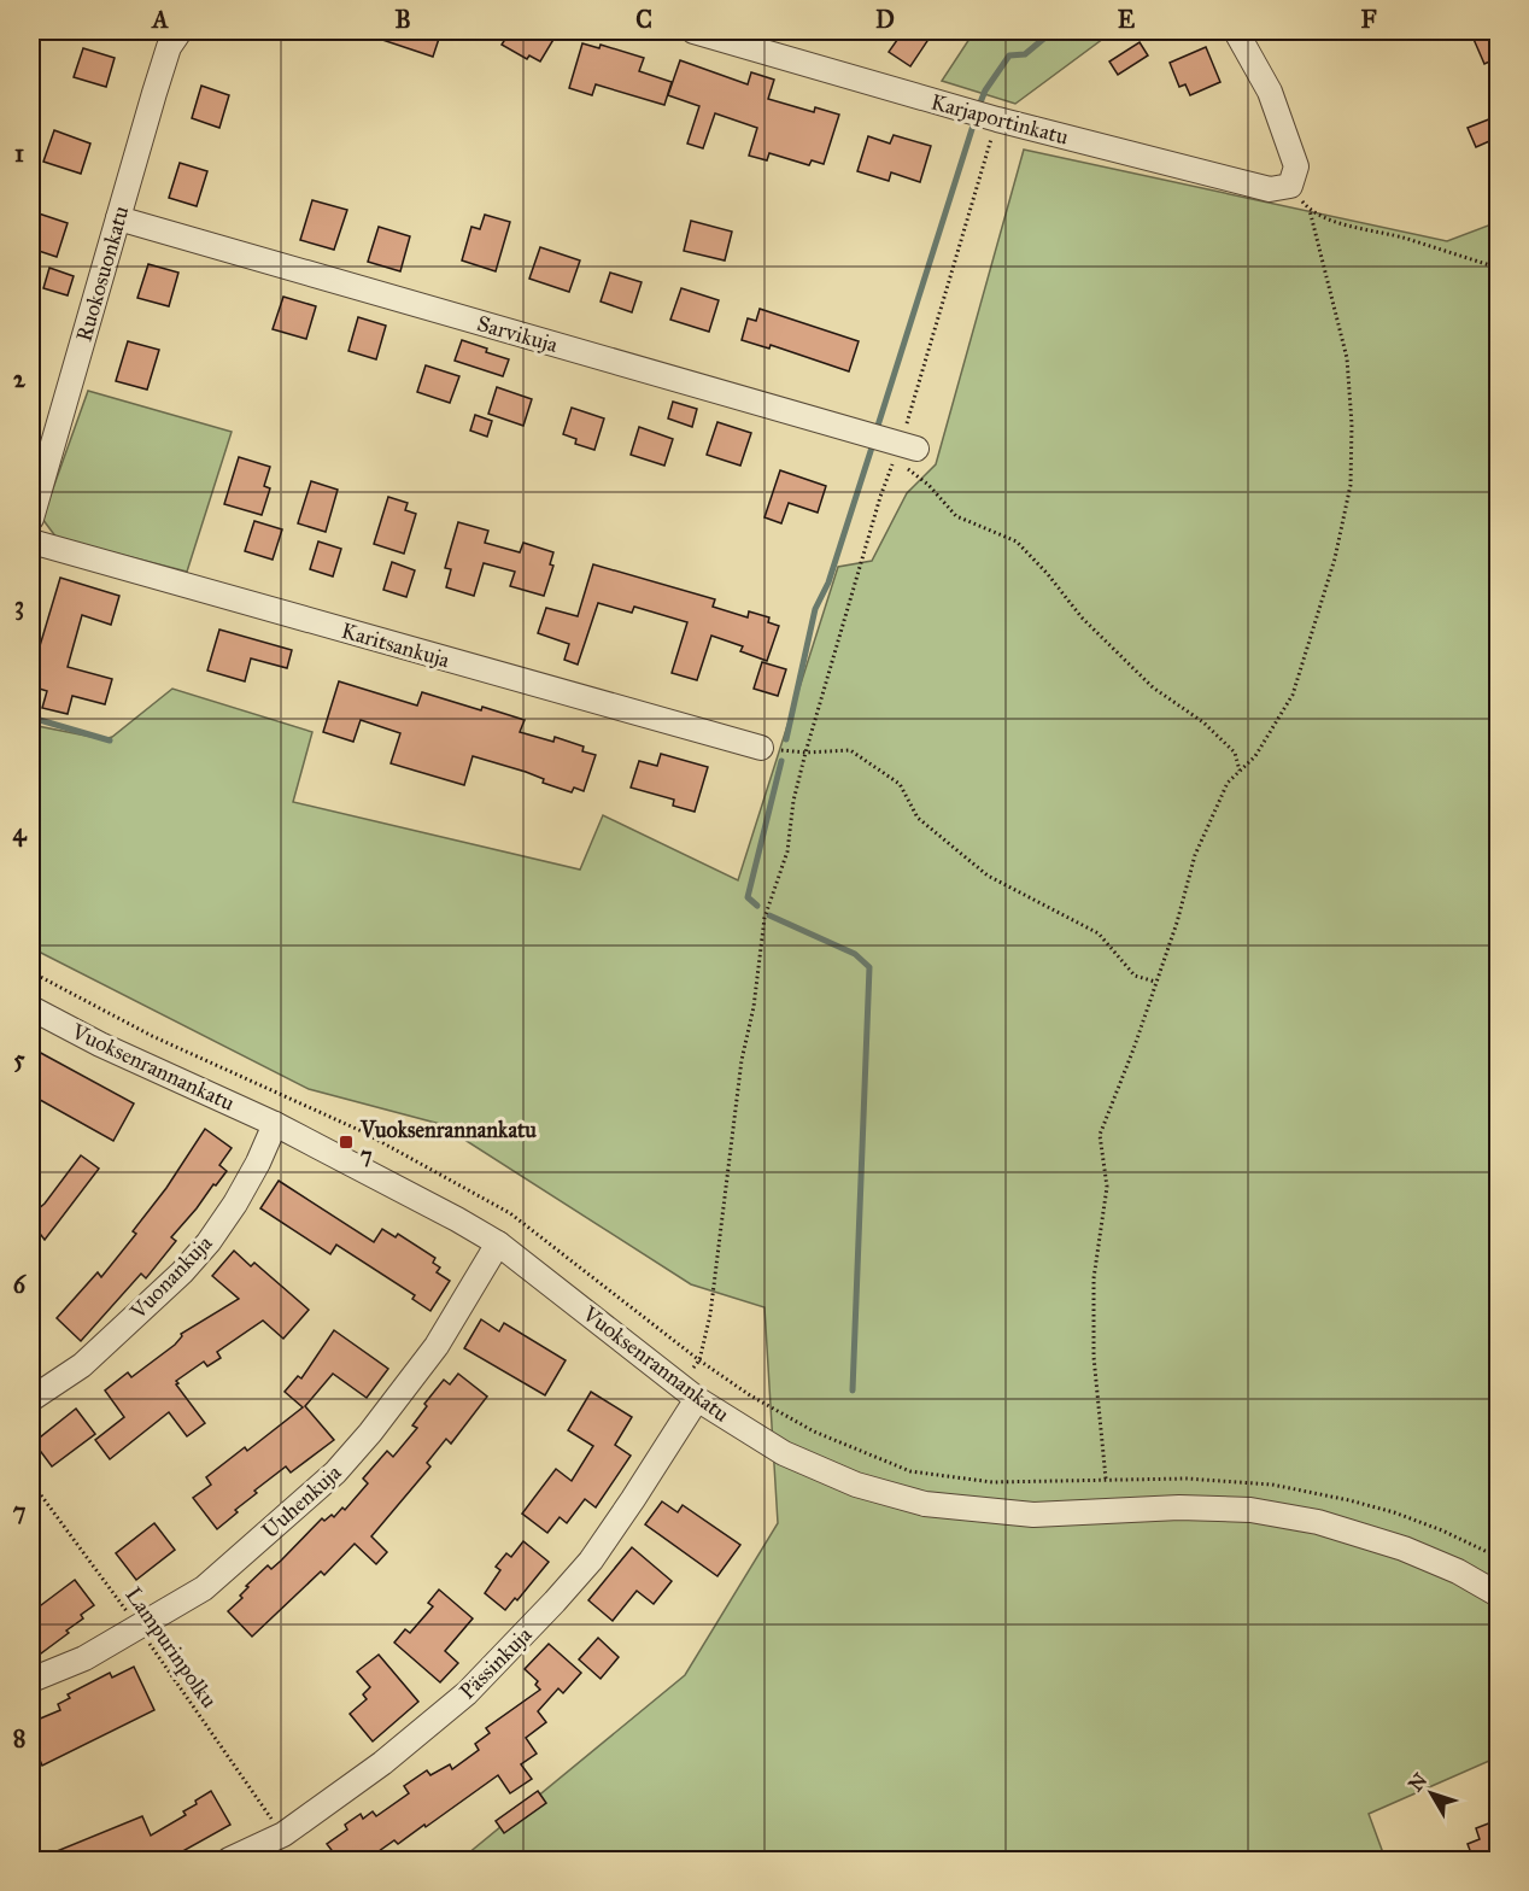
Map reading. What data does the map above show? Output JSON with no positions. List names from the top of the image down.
{
  "streets": {
    "street": [
      "Karjaportinkatu",
      "Ruokosuonkatu",
      "Sarvikuja",
      "Karitsankuja",
      "Vuoksenrannankatu",
      "Vuonankuja",
      "Uuhenkuja",
      "Pässinkuja"
    ],
    "path": ["Lampurinpolku"]
  },
  "crossings": [
    ["Ruokosuonkatu", "Sarvikuja"],
    ["Vuoksenrannankatu", "Vuonankuja"],
    ["Vuoksenrannankatu", "Uuhenkuja"],
    ["Vuoksenrannankatu", "Pässinkuja"],
    ["Uuhenkuja", "Lampurinpolku"],
    ["Lampurinpolku", "Pässinkuja"]
  ],
  "places": {
    "transit": ["Vuoksenrannankatu 7"]
  },
  "north": "top left",
  "grid": {
    "columns": [
      "A",
      "B",
      "C",
      "D",
      "E",
      "F"
    ],
    "rows": [
      "1",
      "2",
      "3",
      "4",
      "5",
      "6",
      "7",
      "8"
    ]
  }
}
